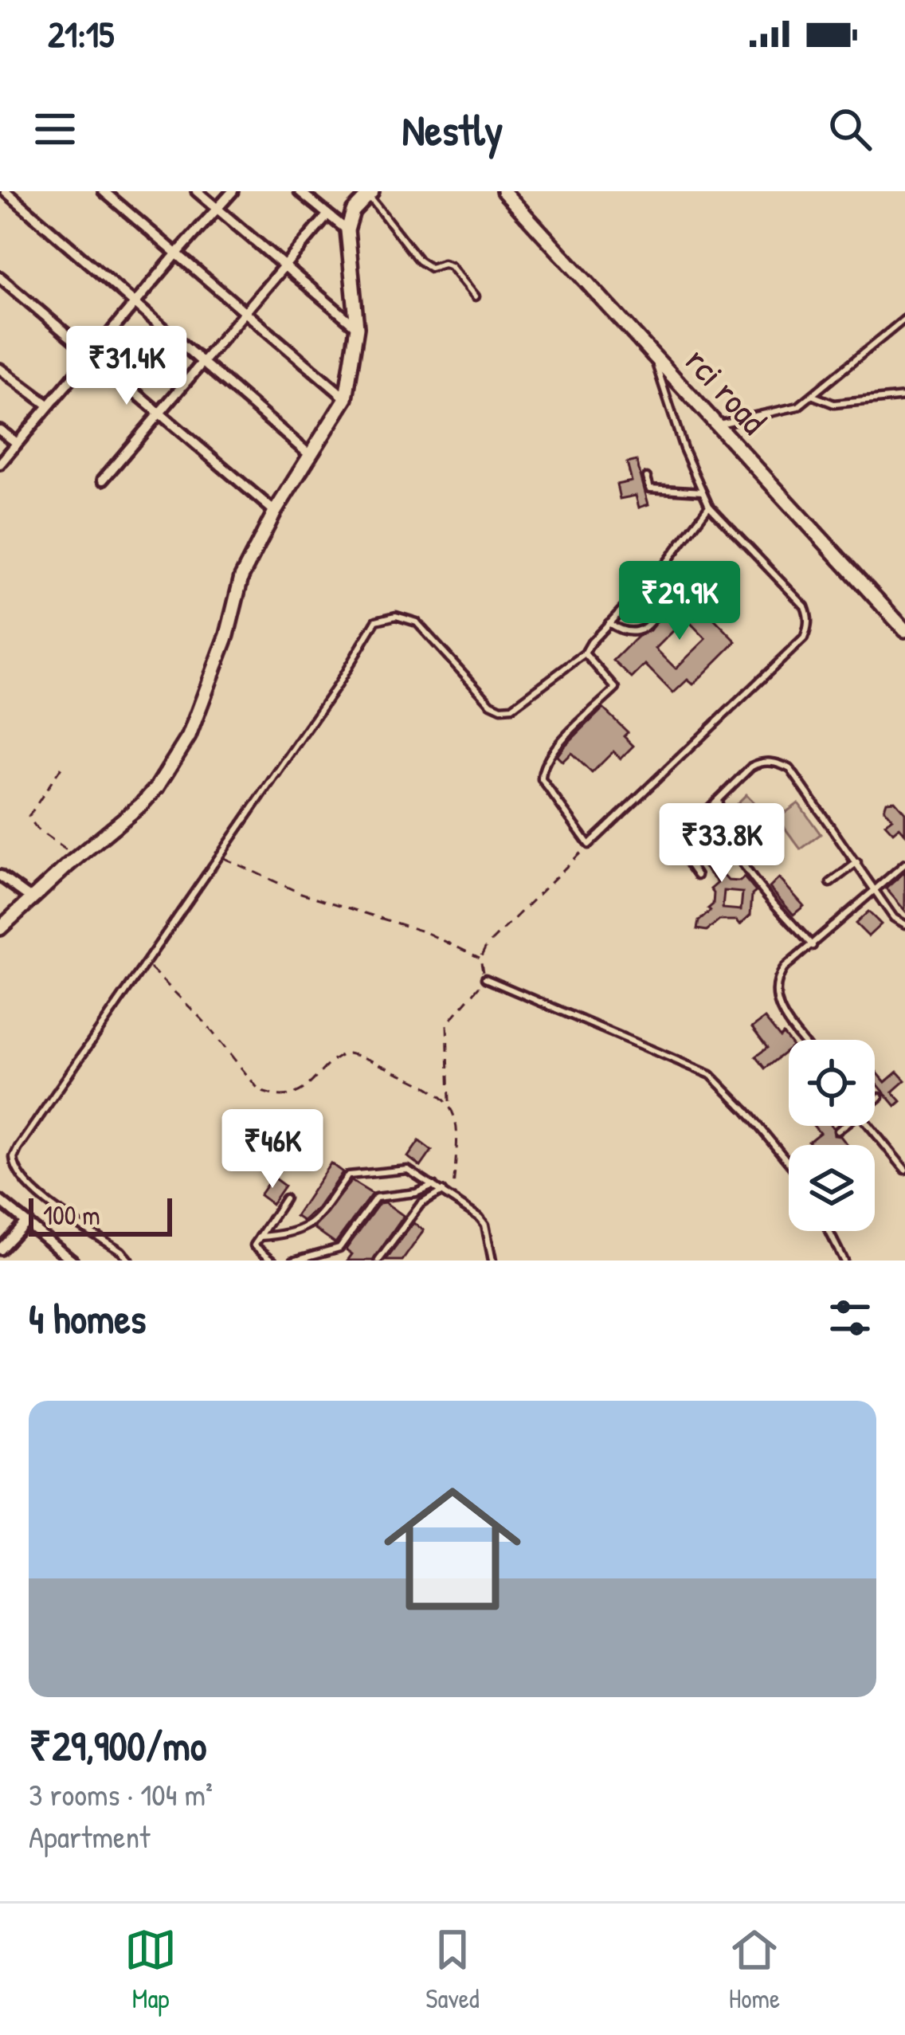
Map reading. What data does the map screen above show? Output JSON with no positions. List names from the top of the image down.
{
  "streets": {
    "main road": ["rci road"]
  },
  "scale_bar": "100 m",
  "page": {
    "status": "21:15",
    "header": "Nestly",
    "price": [
      "₹31.4K",
      "₹29.9K",
      "₹33.8K",
      "₹46K"
    ],
    "scale": "100 m",
    "heading": "4 homes",
    "list": [
      {
        "name": "₹29,900/mo",
        "note": "3 rooms · 104 m² · Apartment"
      }
    ],
    "tabs": ["Map", "Saved", "Home"]
  }
}
